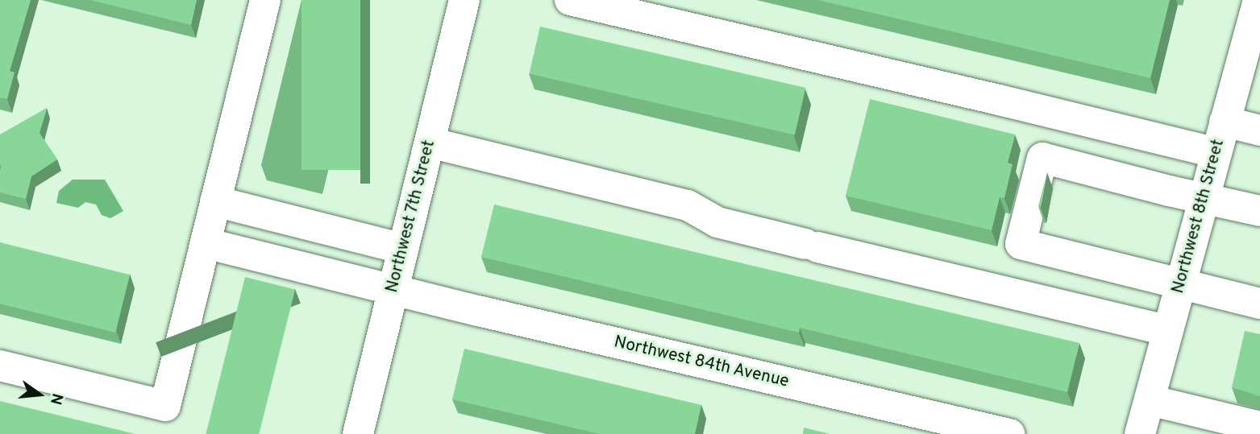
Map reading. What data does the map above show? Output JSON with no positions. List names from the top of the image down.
{
  "streets": {
    "street": ["Northwest 7th Street", "Northwest 8th Street", "Northwest 84th Avenue"]
  },
  "crossings": [
    ["Northwest 7th Street", "Northwest 84th Avenue"]
  ],
  "north": "right"
}
